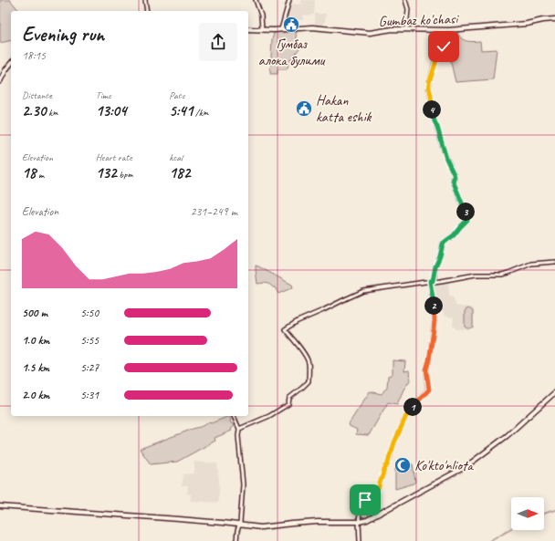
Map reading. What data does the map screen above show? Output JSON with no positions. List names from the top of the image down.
{
  "streets": {
    "main road": ["Gumbaz ko'chasi"]
  },
  "places": {
    "public building": ["Гумбаз алока булими", "Hakan katta eshik"],
    "mosque": ["Ko'kto'nliota"]
  },
  "north": "right",
  "page": {
    "heading": ["Evening run", "18:15"],
    "stats": [
      ["Distance", "2.30 km"],
      ["Time", "13:04"],
      ["Pace", "5:41 /km"],
      ["Elevation", "18 m"],
      ["Heart rate", "132 bpm"],
      ["kcal", "182"]
    ],
    "pins": [
      "4",
      "3",
      "2",
      "1"
    ],
    "chart": ["Elevation", "231–249 m"],
    "list": [
      {
        "name": "500 m",
        "note": "5:50"
      },
      {
        "name": "1.0 km",
        "note": "5:55"
      },
      {
        "name": "1.5 km",
        "note": "5:27"
      },
      {
        "name": "2.0 km",
        "note": "5:31"
      }
    ]
  }
}
